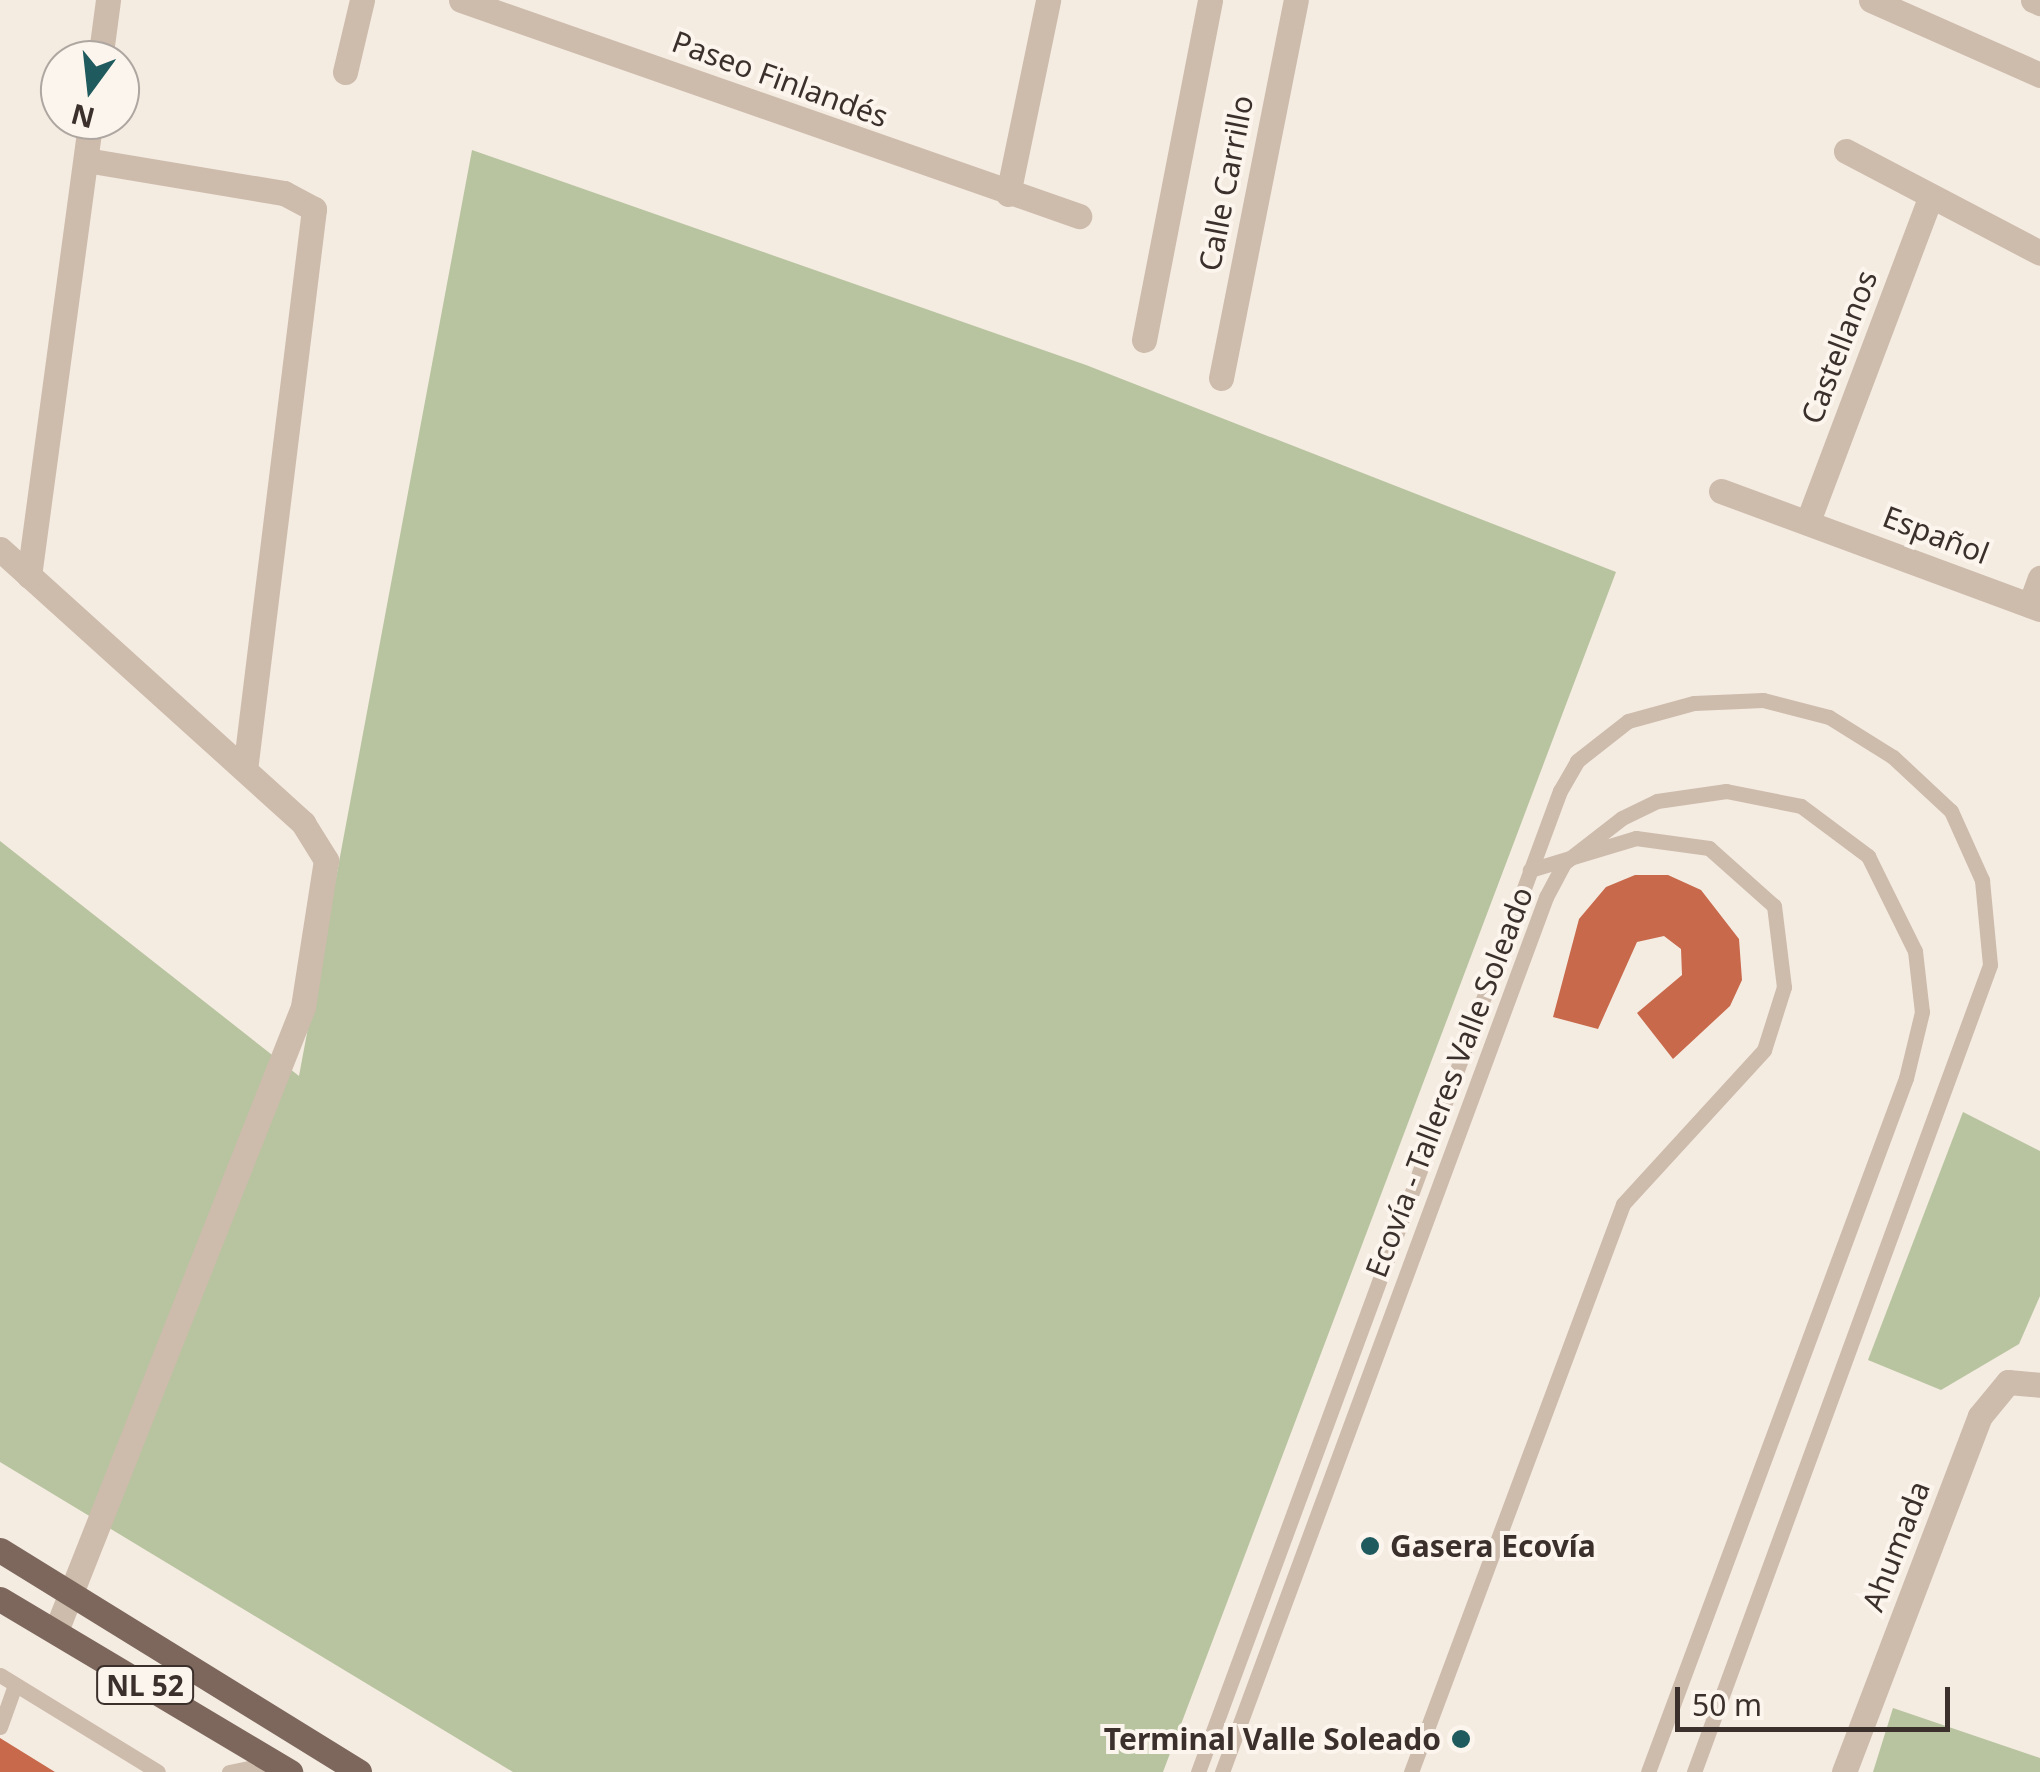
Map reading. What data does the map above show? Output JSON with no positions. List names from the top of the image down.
{
  "streets": {
    "main road": ["NL 52"],
    "street": [
      "Paseo Finlandés",
      "Calle Carrillo",
      "Castellanos",
      "Español",
      "Ahumada"
    ],
    "lane": ["Ecovía - Talleres Valle Soleado"]
  },
  "crossings": [
    ["Castellanos", "Español"]
  ],
  "places": ["Gasera Ecovía", "Terminal Valle Soleado"],
  "scale_bar": "50 m",
  "north": "bottom"
}
